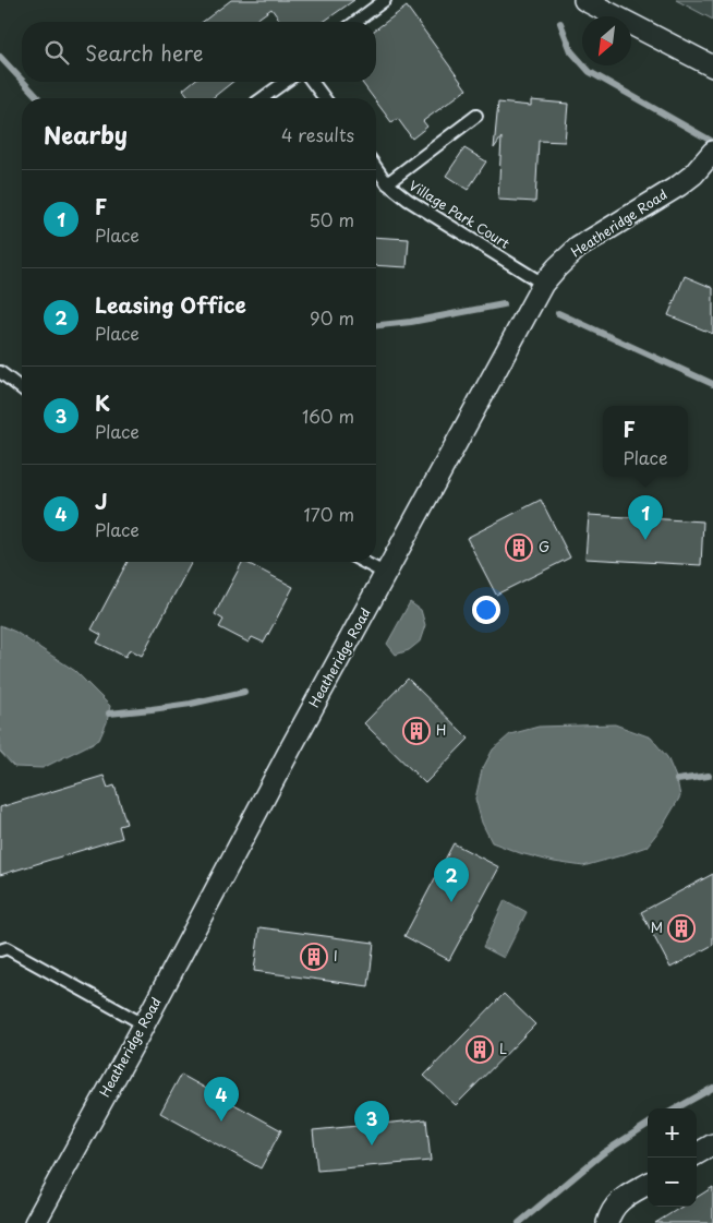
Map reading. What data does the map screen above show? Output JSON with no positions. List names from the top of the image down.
{
  "streets": {
    "street": ["Heatheridge Road"],
    "lane": ["Village Park Court"]
  },
  "crossings": [
    ["Village Park Court", "Heatheridge Road"]
  ],
  "places": {
    "building": [
      "G",
      "H",
      "M",
      "I",
      "L"
    ]
  },
  "north": "bottom left",
  "page": {
    "search": "Search here",
    "heading": ["Nearby", "4 results"],
    "list": [
      {
        "mark": "1",
        "name": "F",
        "note": "Place",
        "value": "50 m"
      },
      {
        "mark": "2",
        "name": "Leasing Office",
        "note": "Place",
        "value": "90 m"
      },
      {
        "mark": "3",
        "name": "K",
        "note": "Place",
        "value": "160 m"
      },
      {
        "mark": "4",
        "name": "J",
        "note": "Place",
        "value": "170 m"
      }
    ],
    "popup": ["F", "Place"],
    "pins": [
      "1",
      "2",
      "4",
      "3"
    ],
    "map_buttons": ["+", "−"]
  }
}
